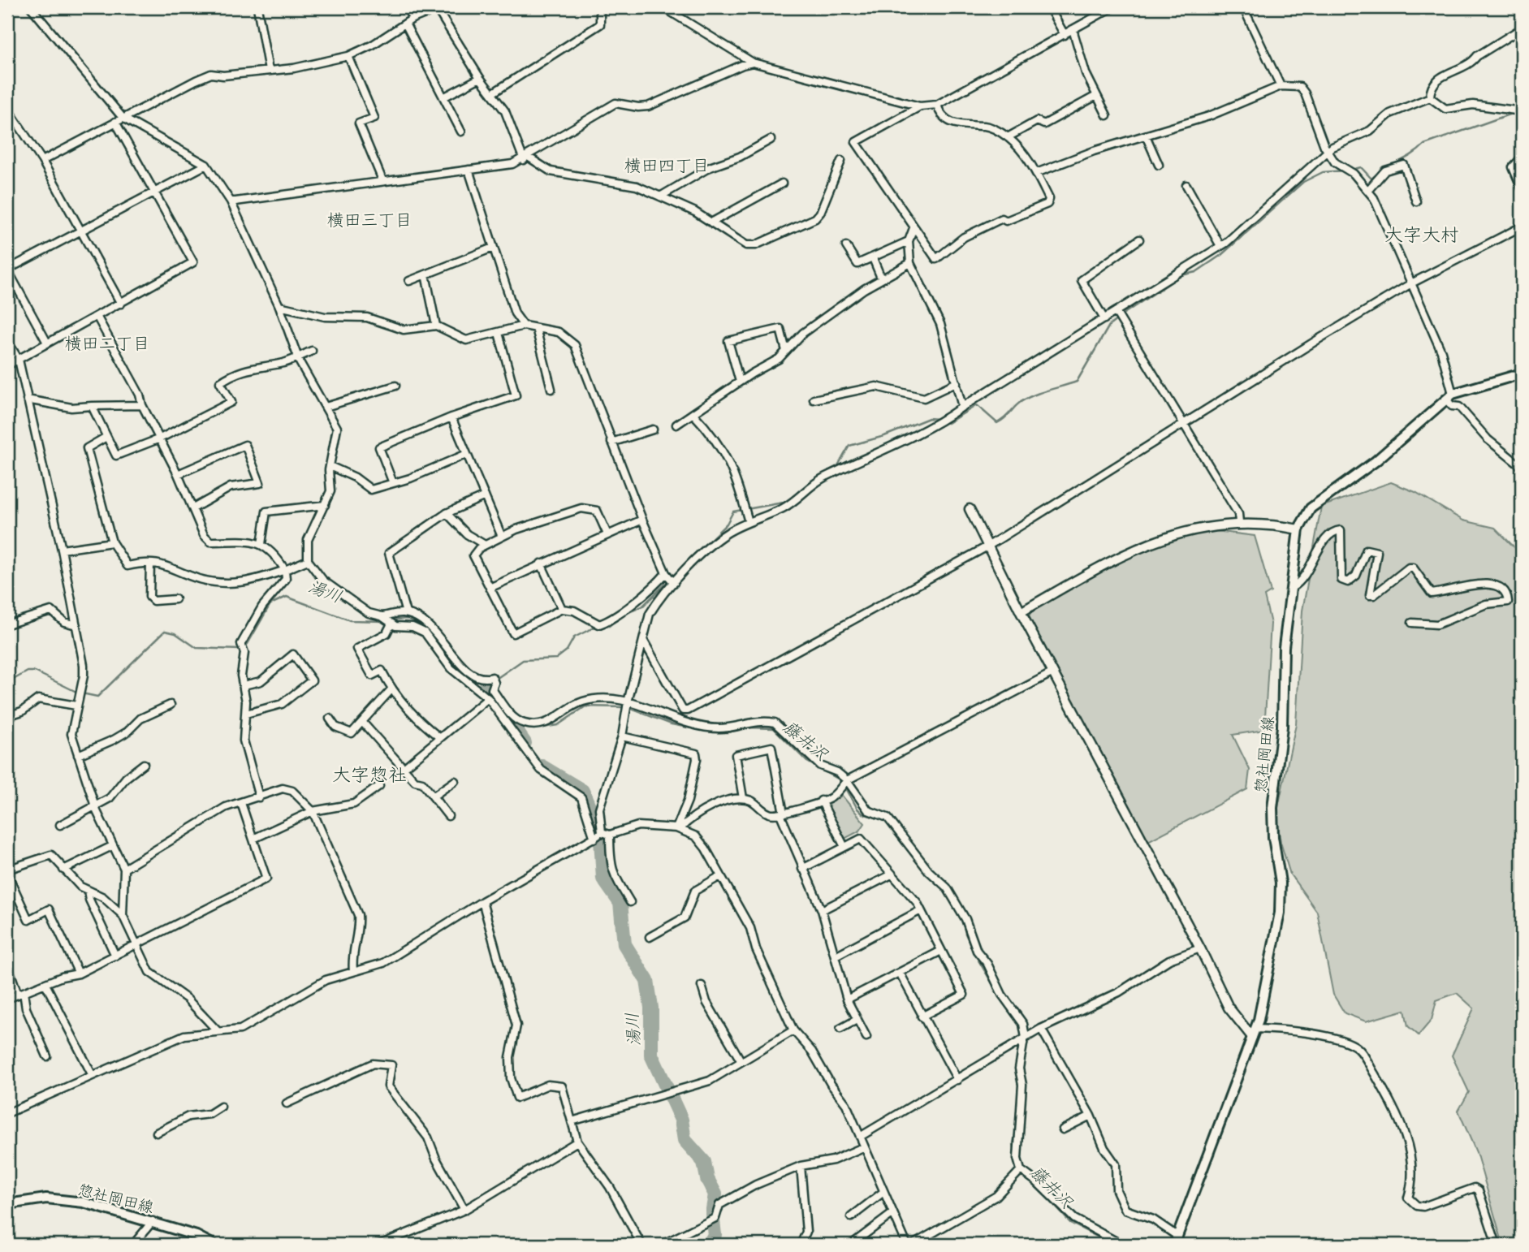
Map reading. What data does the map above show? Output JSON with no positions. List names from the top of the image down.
{
  "streets": {
    "main road": ["惣社岡田線"]
  },
  "districts": [
    "横田四丁目",
    "横田三丁目",
    "大字大村",
    "横田二丁目",
    "大字惣社"
  ],
  "water": ["湯川", "藤井沢"]
}
